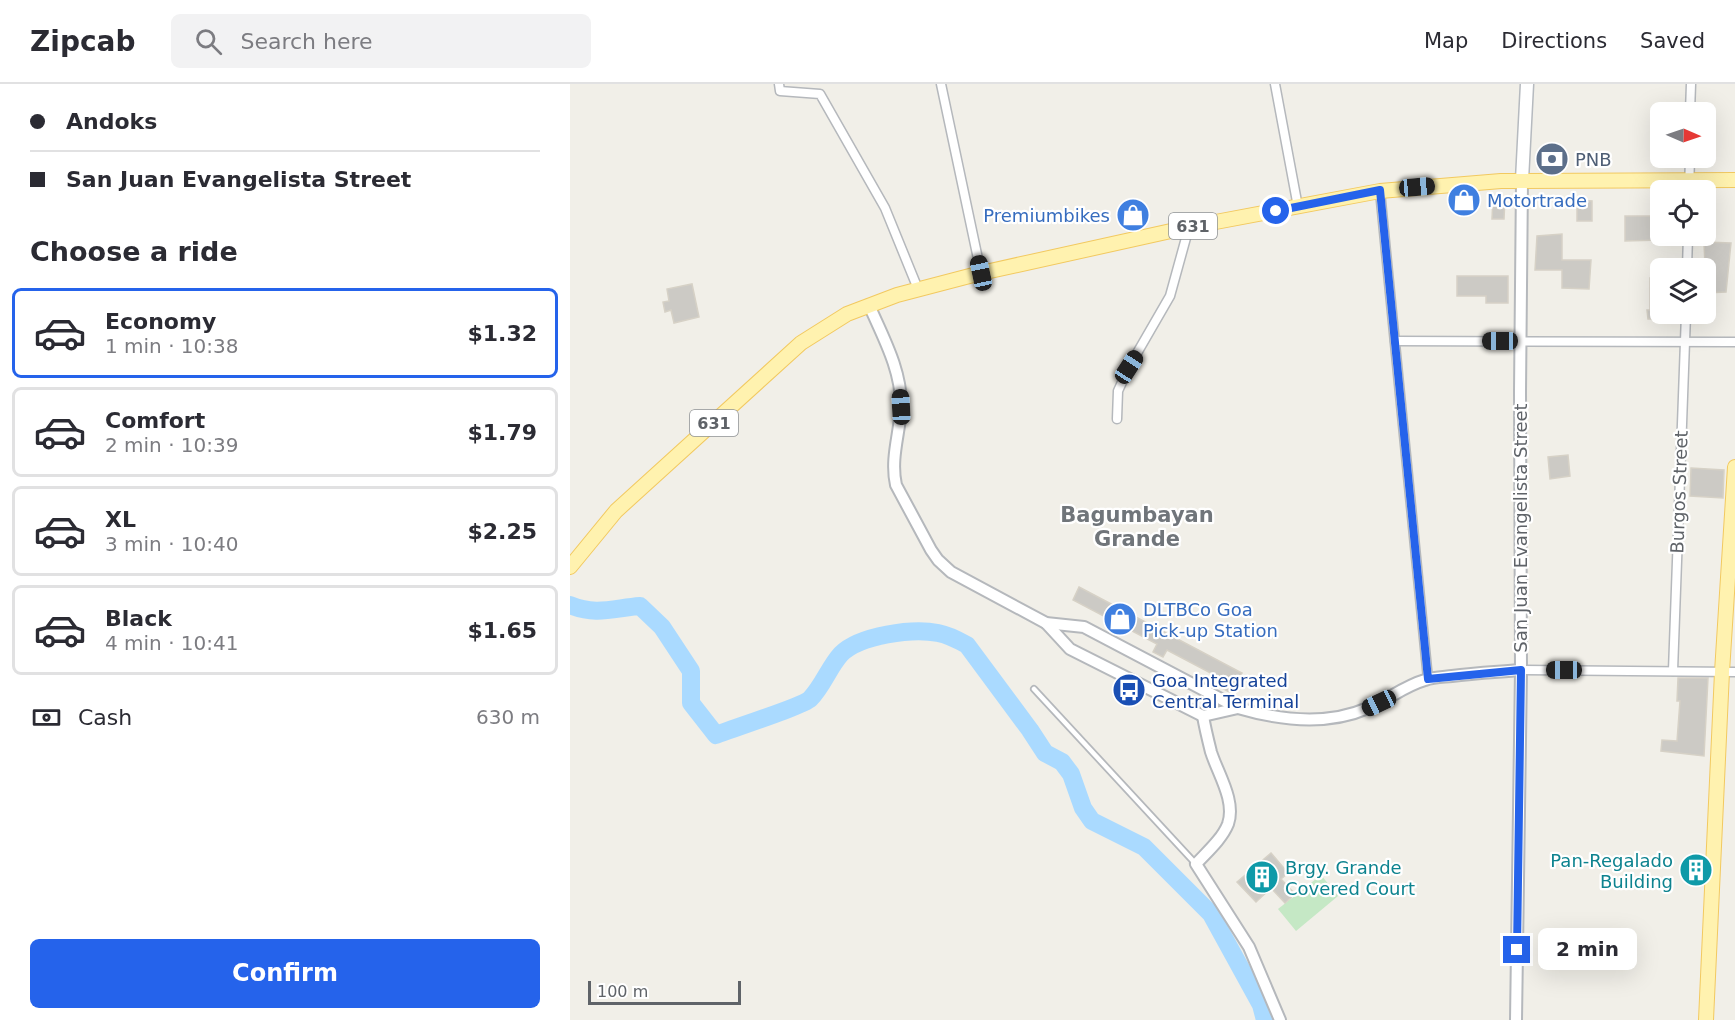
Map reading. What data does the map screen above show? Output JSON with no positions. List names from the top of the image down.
{
  "streets": {
    "main road": ["631"],
    "street": ["Burgos Street", "San Juan Evangelista Street"]
  },
  "crossings": [
    ["631", "San Juan Evangelista Street"]
  ],
  "districts": ["Bagumbayan Grande"],
  "places": {
    "bank": ["PNB"],
    "shop": ["Motortrade", "Premiumbikes", "DLTBCo Goa Pick-up Station"],
    "bus stop": ["Goa Integrated Central Terminal"],
    "building": ["Pan-Regalado Building", "Brgy. Grande Covered Court"]
  },
  "scale_bar": "100 m",
  "north": "right",
  "page": {
    "header": "Zipcab",
    "search": "Search here",
    "nav": ["Map", "Directions", "Saved"],
    "banner": ["Andoks", "San Juan Evangelista Street"],
    "heading": "Choose a ride",
    "list": [
      {
        "name": "Economy",
        "note": "1 min · 10:38",
        "value": "$1.32"
      },
      {
        "name": "Comfort",
        "note": "2 min · 10:39",
        "value": "$1.79"
      },
      {
        "name": "XL",
        "note": "3 min · 10:40",
        "value": "$2.25"
      },
      {
        "name": "Black",
        "note": "4 min · 10:41",
        "value": "$1.65"
      }
    ],
    "pay": ["Cash", "630 m"],
    "buttons": "Confirm",
    "bubble": "2 min",
    "scale": "100 m"
  }
}
